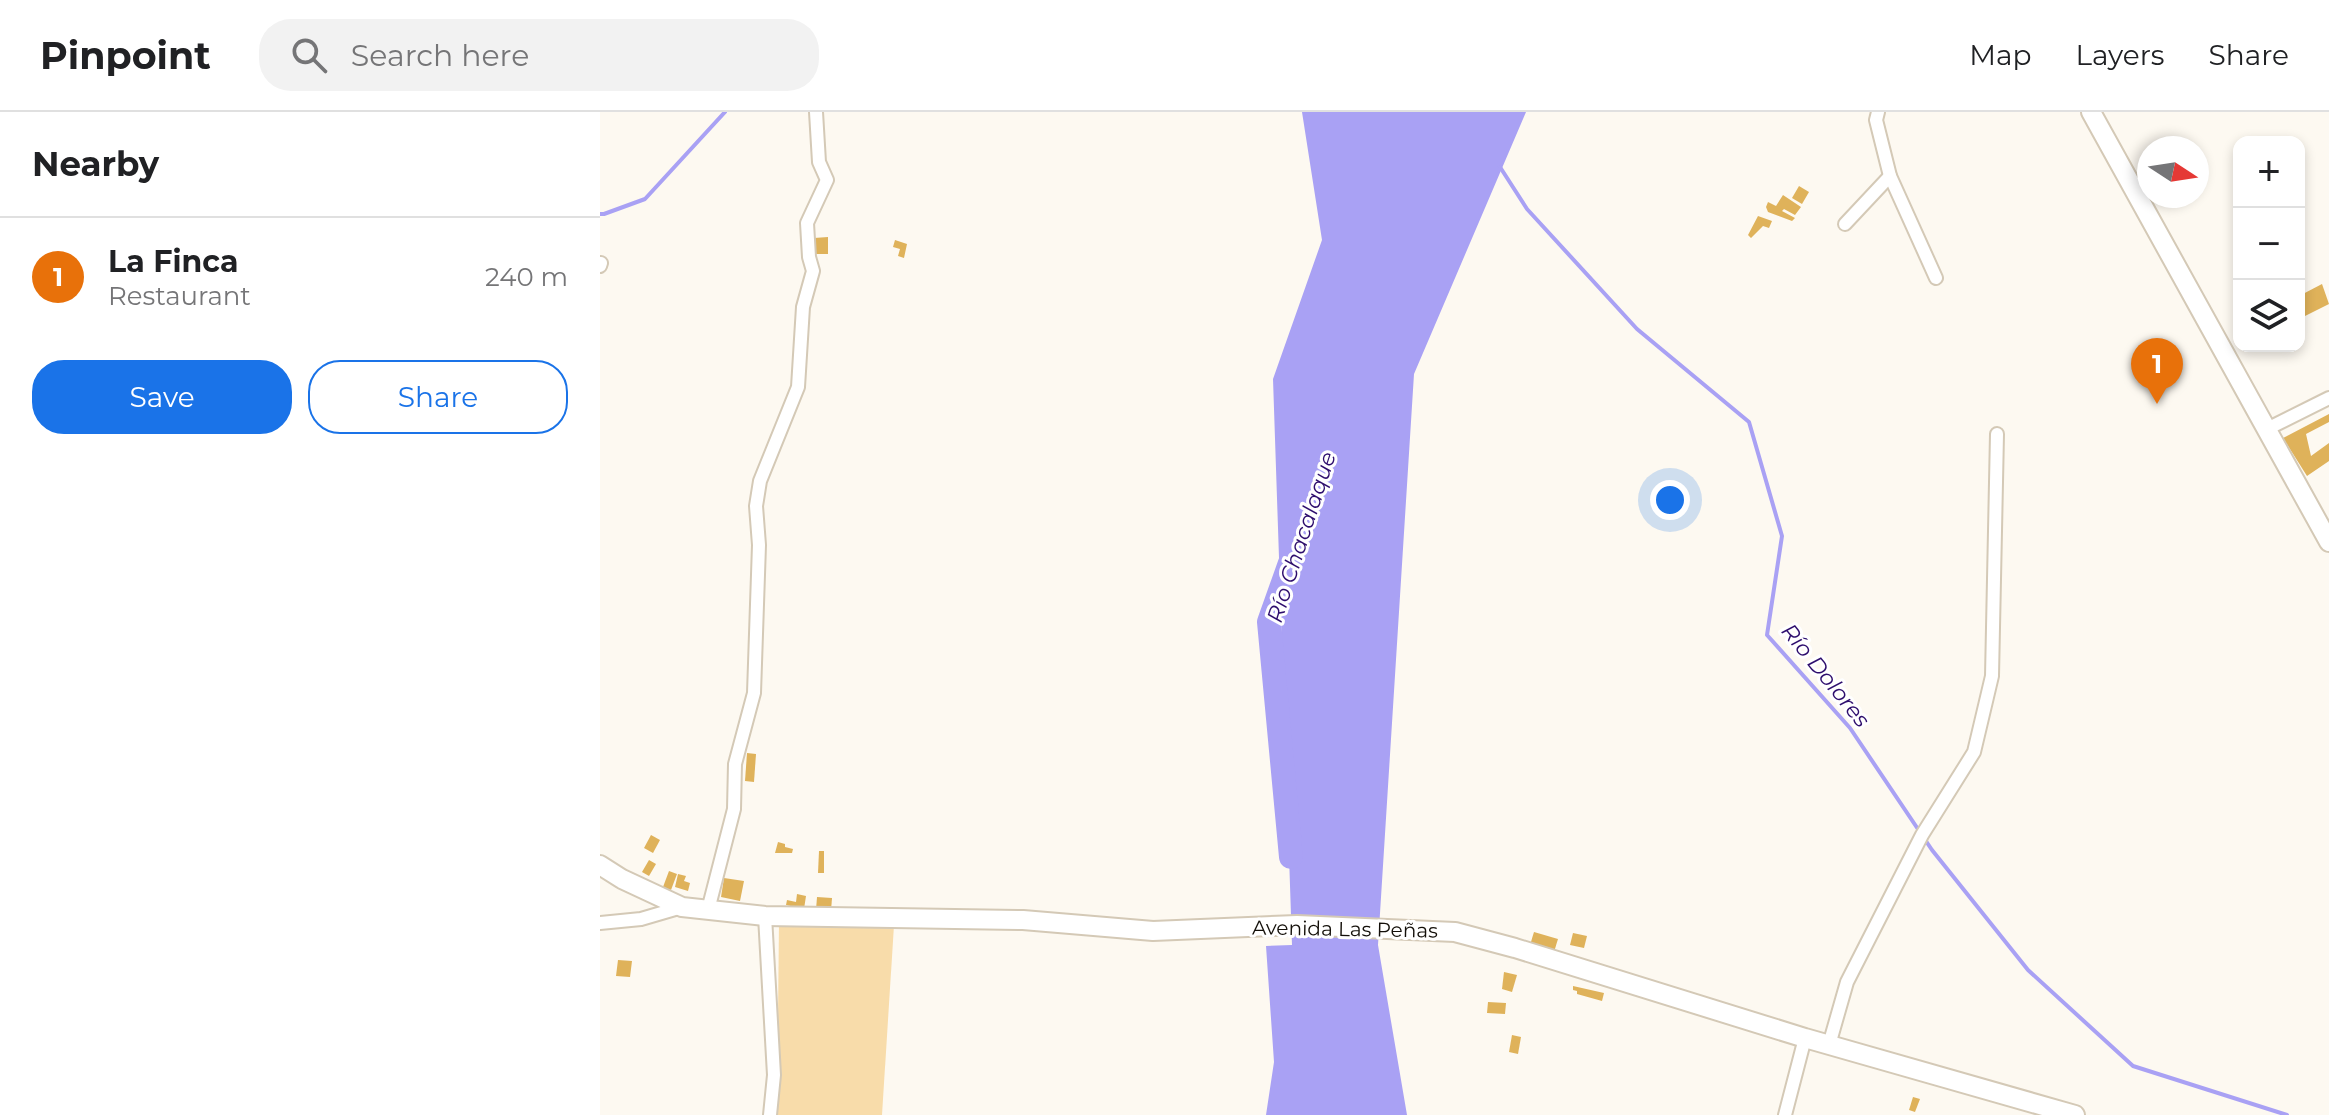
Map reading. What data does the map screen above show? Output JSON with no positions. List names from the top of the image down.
{
  "streets": {
    "main road": ["Avenida Las Peñas"]
  },
  "water": ["Río Chacalaque", "Río Dolores"],
  "north": "right",
  "page": {
    "header": "Pinpoint",
    "search": "Search here",
    "nav": ["Map", "Layers", "Share"],
    "heading": "Nearby",
    "map_buttons": ["+", "−"],
    "list": [
      {
        "mark": "1",
        "name": "La Finca",
        "note": "Restaurant",
        "value": "240 m"
      }
    ],
    "buttons": ["Save", "Share"],
    "pins": "1"
  }
}
